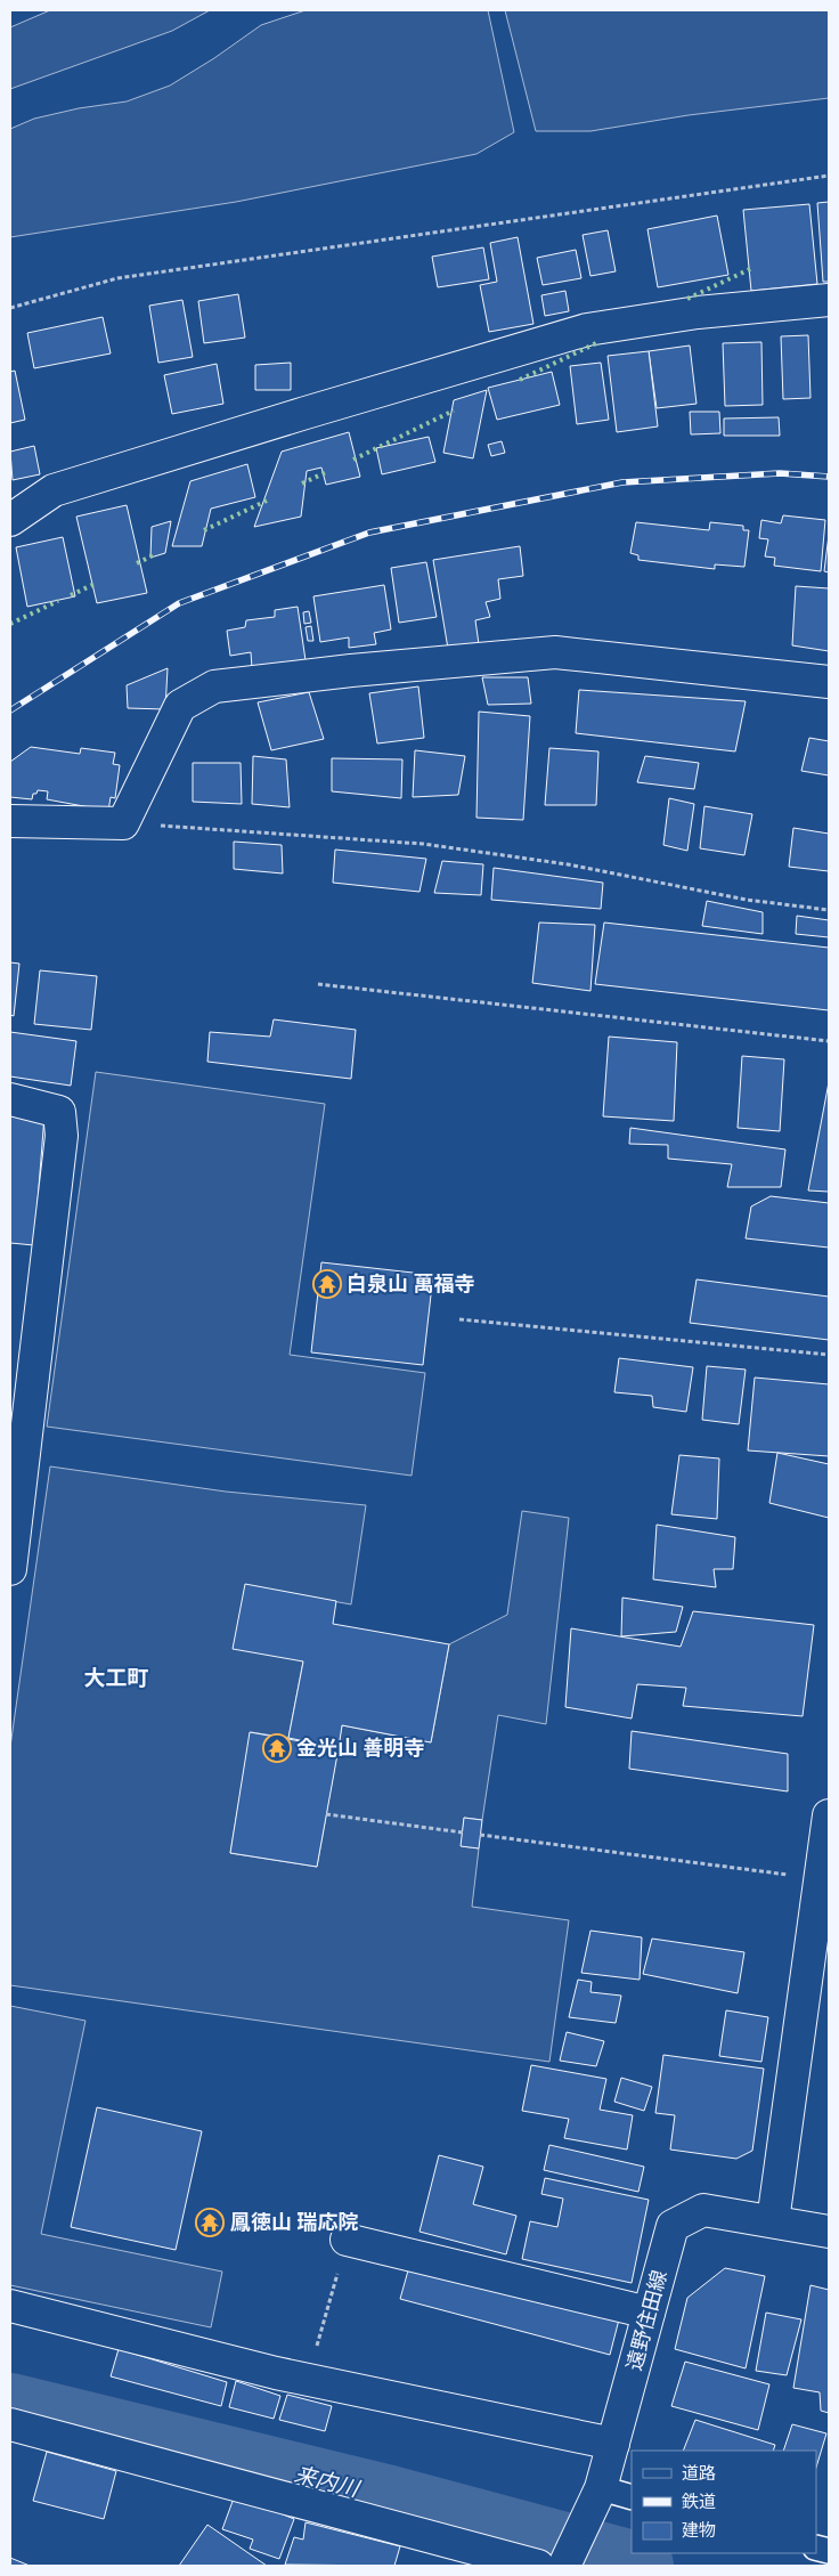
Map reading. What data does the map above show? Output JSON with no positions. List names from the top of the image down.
{
  "streets": {
    "street": ["遠野住田線"]
  },
  "districts": ["大工町"],
  "water": ["来内川"],
  "places": {
    "temple": ["白泉山 萬福寺", "金光山 善明寺", "鳳徳山 瑞応院"]
  },
  "legend": ["道路", "鉄道", "建物"]
}
